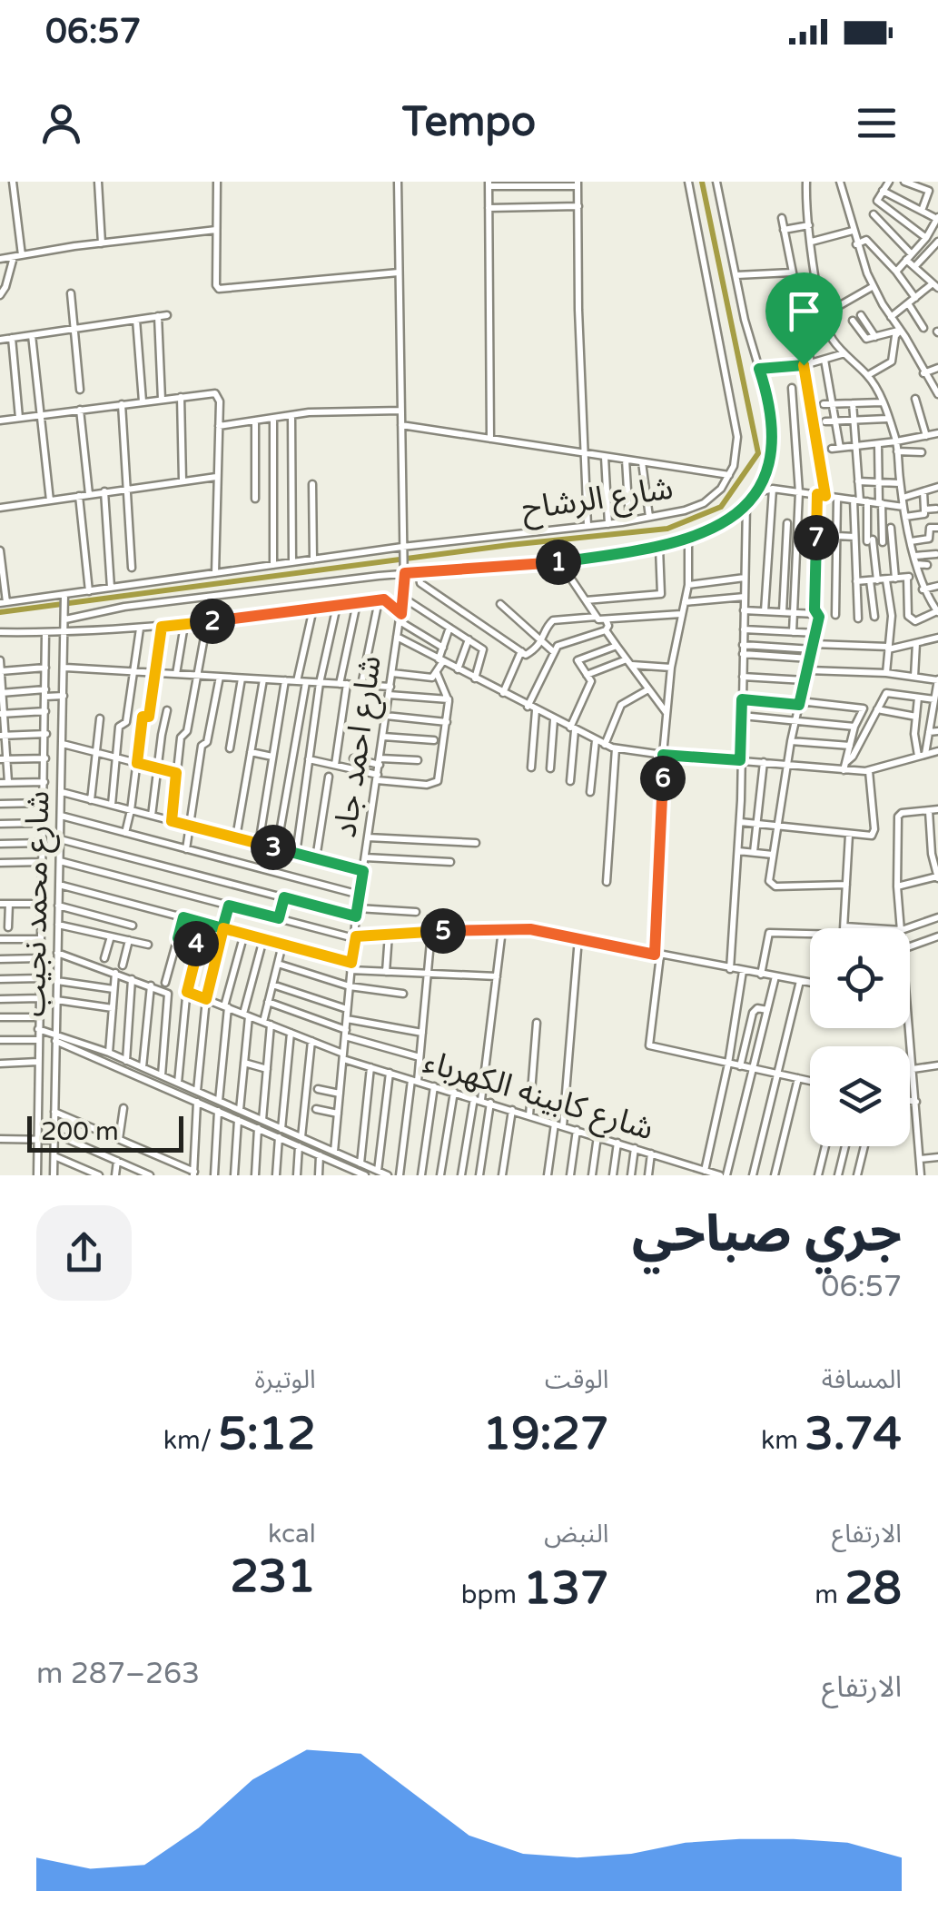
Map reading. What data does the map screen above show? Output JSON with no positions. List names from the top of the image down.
{
  "streets": {
    "street": [
      "شارع الرشاح",
      "شارع احمد جاد",
      "شارع محمد نجيب",
      "شارع كابينه الكهرباء"
    ]
  },
  "crossings": [
    ["شارع الرشاح", "شارع احمد جاد"],
    ["شارع الرشاح", "شارع محمد نجيب"],
    ["شارع احمد جاد", "شارع كابينه الكهرباء"]
  ],
  "scale_bar": "200 m",
  "page": {
    "status": "06:57",
    "header": "Tempo",
    "pins": [
      "7",
      "1",
      "2",
      "6",
      "3",
      "5",
      "4"
    ],
    "scale": "200 m",
    "heading": ["جري صباحي", "06:57"],
    "stats": [
      ["المسافة", "3.74 km"],
      ["الوقت", "19:27"],
      ["الوتيرة", "5:12 /km"],
      ["الارتفاع", "28 m"],
      ["النبض", "137 bpm"],
      ["kcal", "231"]
    ],
    "chart": ["الارتفاع", "263–287 m"]
  }
}
